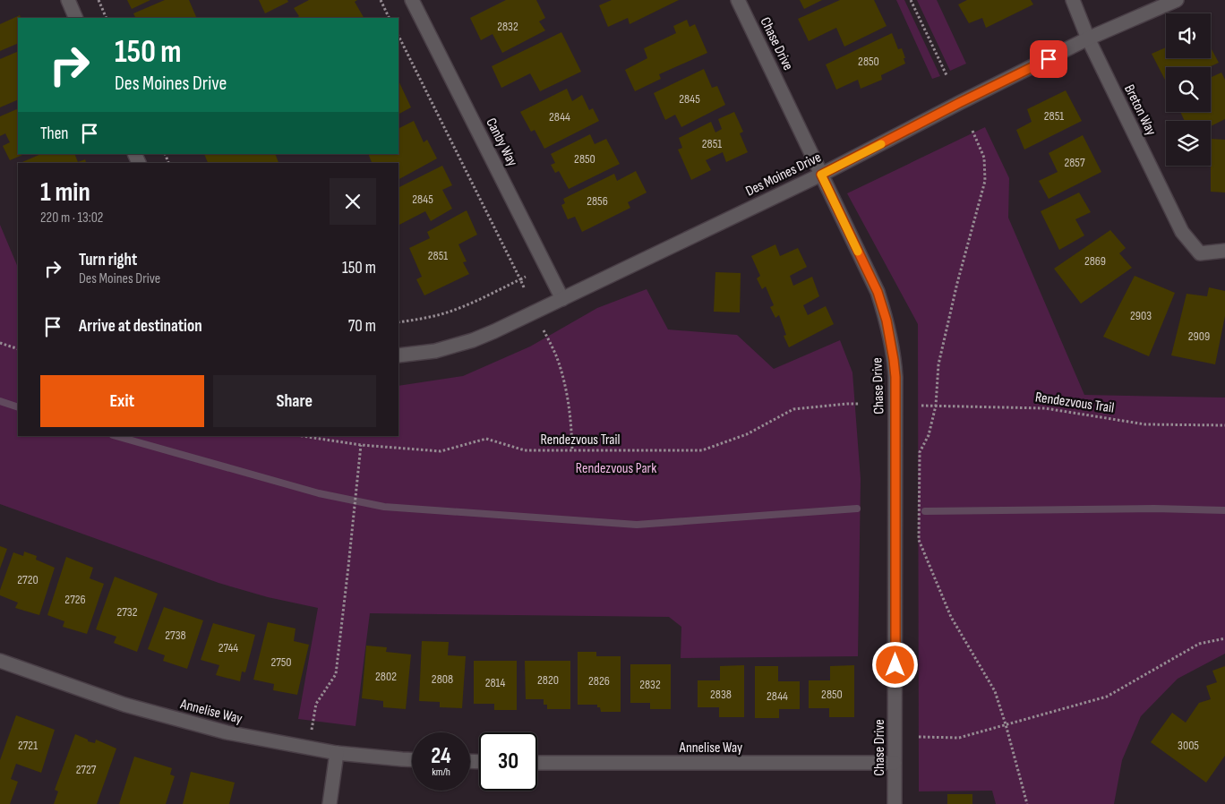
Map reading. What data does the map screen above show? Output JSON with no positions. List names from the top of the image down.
{
  "streets": {
    "street": [
      "Chase Drive",
      "Breton Way",
      "Canby Way",
      "Des Moines Drive",
      "Annelise Way"
    ],
    "path": ["Rendezvous Trail"]
  },
  "crossings": [
    ["Chase Drive", "Des Moines Drive"],
    ["Chase Drive", "Annelise Way"],
    ["Breton Way", "Des Moines Drive"],
    ["Canby Way", "Des Moines Drive"]
  ],
  "parks": ["Rendezvous Park"],
  "house_numbers": [
    "2832",
    "2850",
    "2845",
    "2851",
    "2844",
    "2851",
    "2850",
    "2857",
    "2845",
    "2856",
    "2851",
    "2869",
    "2903",
    "2909",
    "2720",
    "2726",
    "2732",
    "2738",
    "2744",
    "2750",
    "2802",
    "2808",
    "2820",
    "2826",
    "2814",
    "2832",
    "2838",
    "2850",
    "2844",
    "2721",
    "3005",
    "2727"
  ],
  "page": {
    "turn": ["150 m", "Des Moines Drive"],
    "then": "Then",
    "heading": ["1 min", "220 m · 13:02"],
    "list": [
      {
        "name": "Turn right",
        "note": "Des Moines Drive",
        "value": "150 m"
      },
      {
        "name": "Arrive at destination",
        "value": "70 m"
      }
    ],
    "buttons": ["Exit", "Share"],
    "speed": "24 km/h",
    "limit": "30"
  }
}
